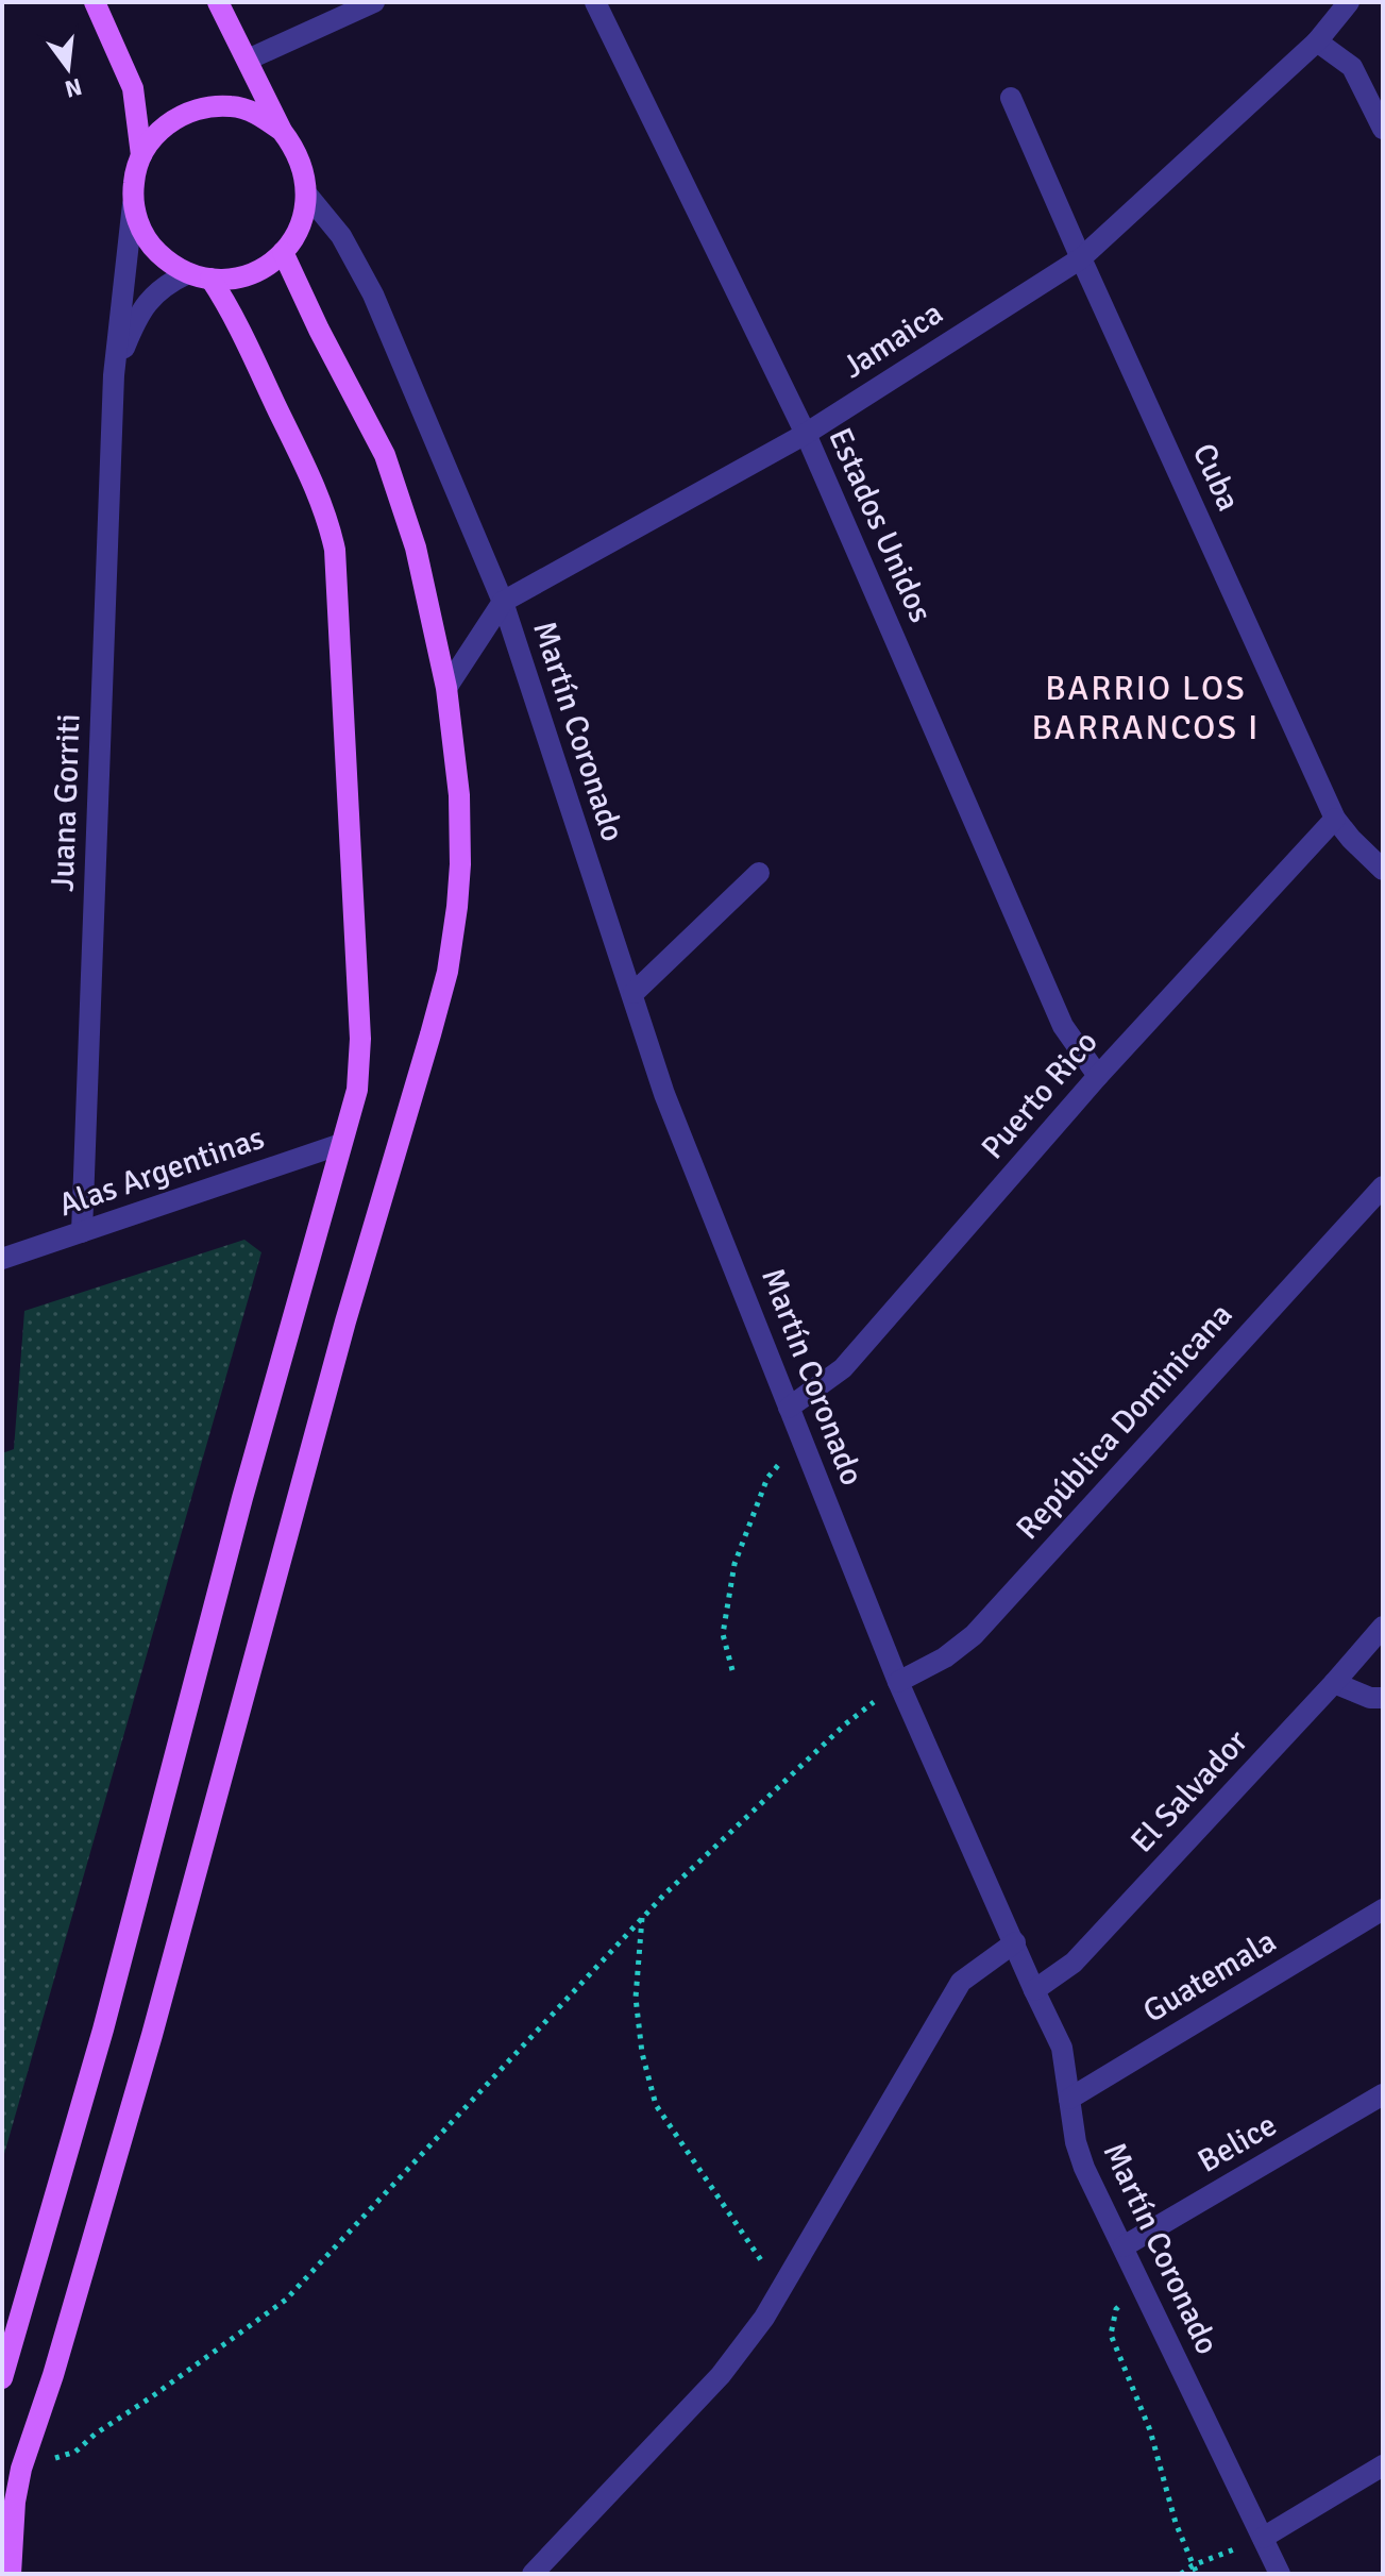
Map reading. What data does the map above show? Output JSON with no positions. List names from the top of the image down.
{
  "streets": {
    "street": [
      "Jamaica",
      "Cuba",
      "Estados Unidos",
      "Martín Coronado",
      "Juana Gorriti",
      "Puerto Rico",
      "Alas Argentinas",
      "República Dominicana",
      "El Salvador",
      "Guatemala",
      "Belice"
    ]
  },
  "crossings": [
    ["Jamaica", "Cuba"],
    ["Jamaica", "Estados Unidos"],
    ["Jamaica", "Martín Coronado"],
    ["Cuba", "Puerto Rico"],
    ["Estados Unidos", "Puerto Rico"],
    ["Martín Coronado", "Juana Gorriti"],
    ["Martín Coronado", "Puerto Rico"],
    ["Martín Coronado", "República Dominicana"],
    ["Martín Coronado", "El Salvador"],
    ["Martín Coronado", "Guatemala"],
    ["Martín Coronado", "Belice"],
    ["Juana Gorriti", "Alas Argentinas"]
  ],
  "districts": ["BARRIO LOS BARRANCOS I"],
  "north": "bottom"
}
